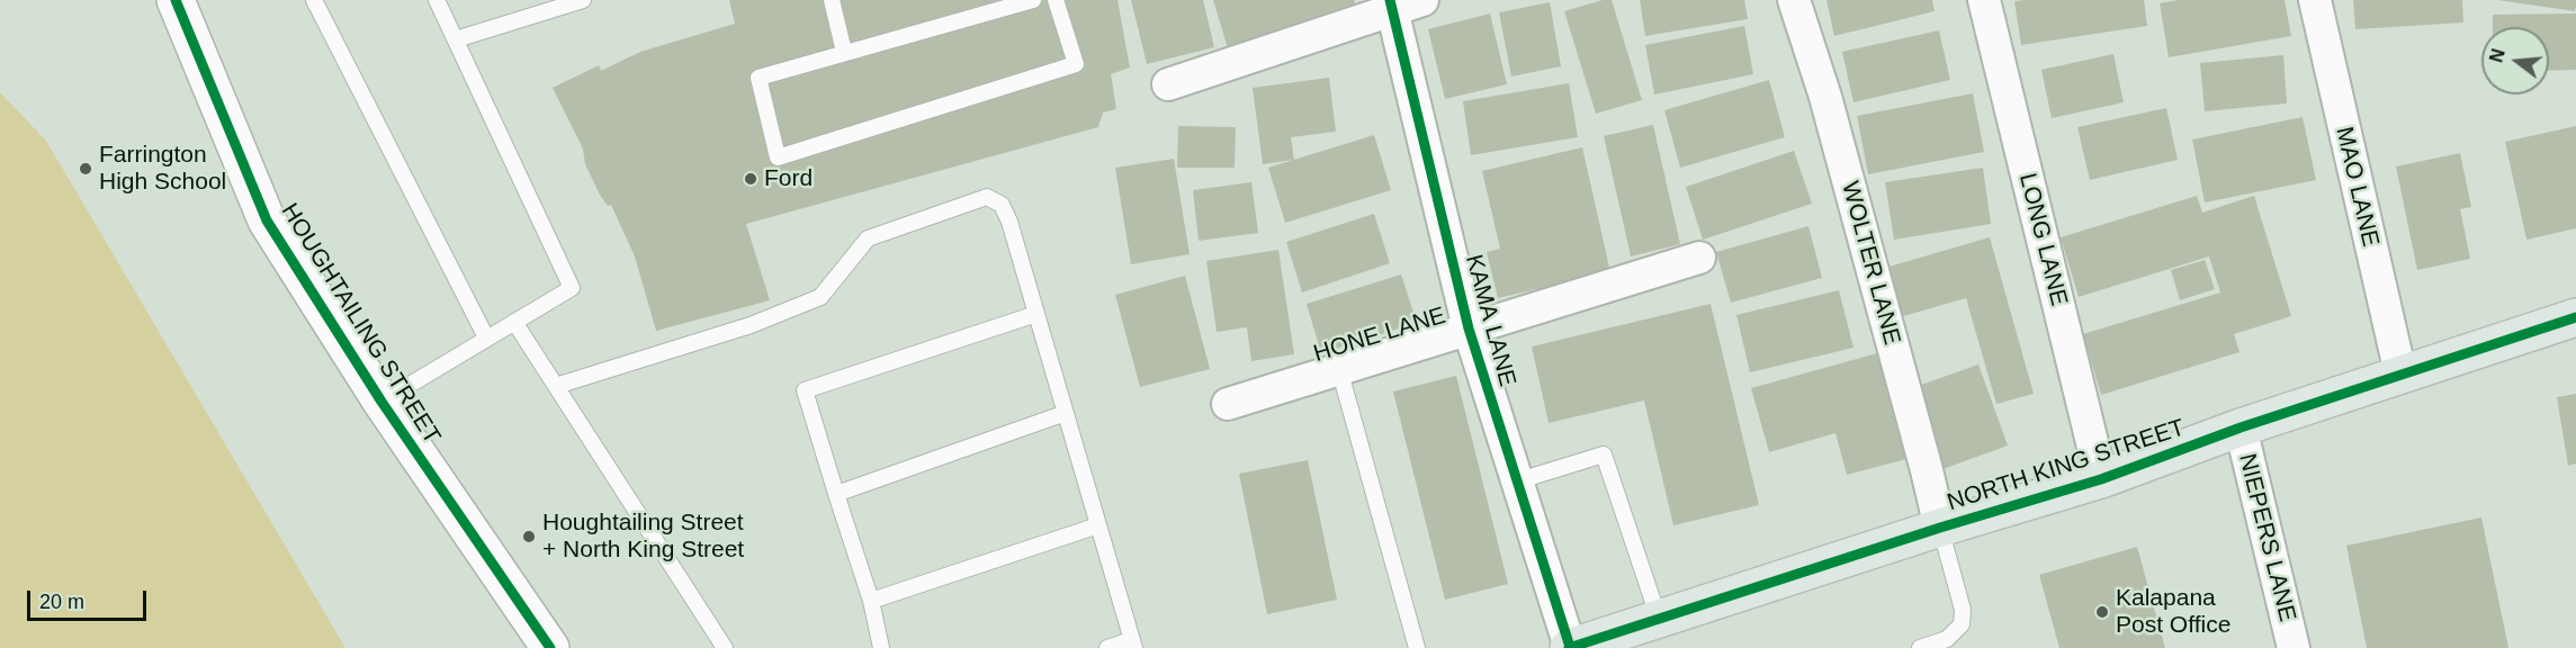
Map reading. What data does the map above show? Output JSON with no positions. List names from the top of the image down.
{
  "streets": {
    "main road": ["HOUGHTAILING STREET", "NORTH KING STREET"],
    "street": [
      "MAO LANE",
      "LONG LANE",
      "WOLTER LANE",
      "KAMA LANE",
      "HONE LANE",
      "NIEPERS LANE"
    ]
  },
  "crossings": [
    ["MAO LANE", "NORTH KING STREET"],
    ["LONG LANE", "NORTH KING STREET"],
    ["WOLTER LANE", "NORTH KING STREET"],
    ["KAMA LANE", "HONE LANE"],
    ["KAMA LANE", "NORTH KING STREET"],
    ["NORTH KING STREET", "NIEPERS LANE"]
  ],
  "places": [
    "Farrington High School",
    "Ford",
    "Houghtailing Street + North King Street",
    "Kalapana Post Office"
  ],
  "scale_bar": "20 m",
  "north": "left"
}
